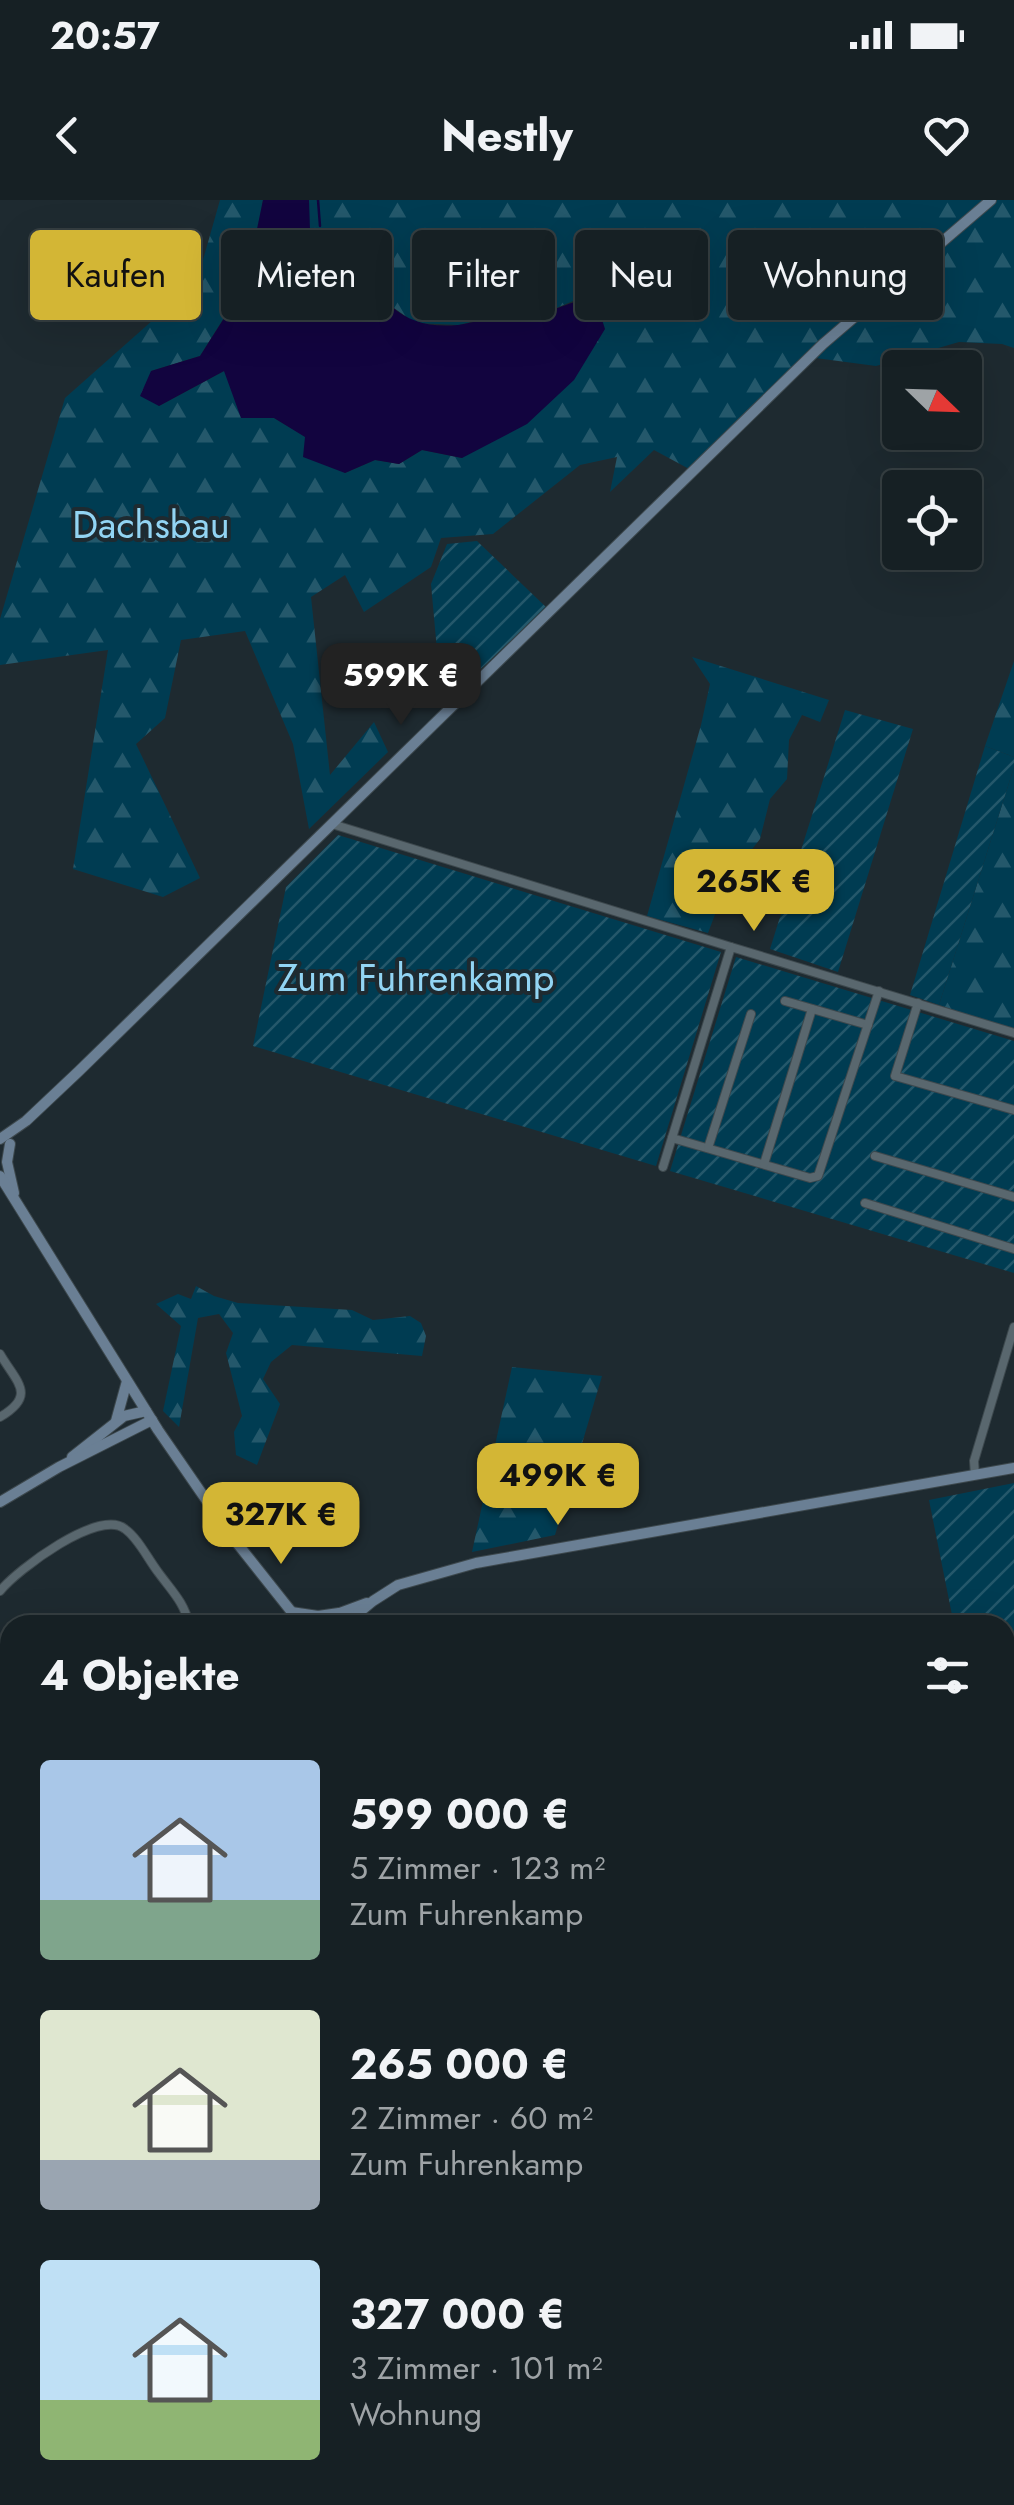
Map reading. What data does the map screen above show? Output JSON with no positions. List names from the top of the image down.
{
  "parks": ["Dachsbau", "Zum Fuhrenkamp"],
  "north": "bottom right",
  "page": {
    "status": "20:57",
    "header": "Nestly",
    "chip": [
      "Kaufen",
      "Mieten",
      "Filter",
      "Neu",
      "Wohnung"
    ],
    "price": [
      "599K €",
      "265K €",
      "499K €",
      "327K €"
    ],
    "heading": "4 Objekte",
    "list": [
      {
        "name": "599 000 €",
        "note": "5 Zimmer · 123 m² · Zum Fuhrenkamp"
      },
      {
        "name": "265 000 €",
        "note": "2 Zimmer · 60 m² · Zum Fuhrenkamp"
      },
      {
        "name": "327 000 €",
        "note": "3 Zimmer · 101 m² · Wohnung"
      }
    ]
  }
}
